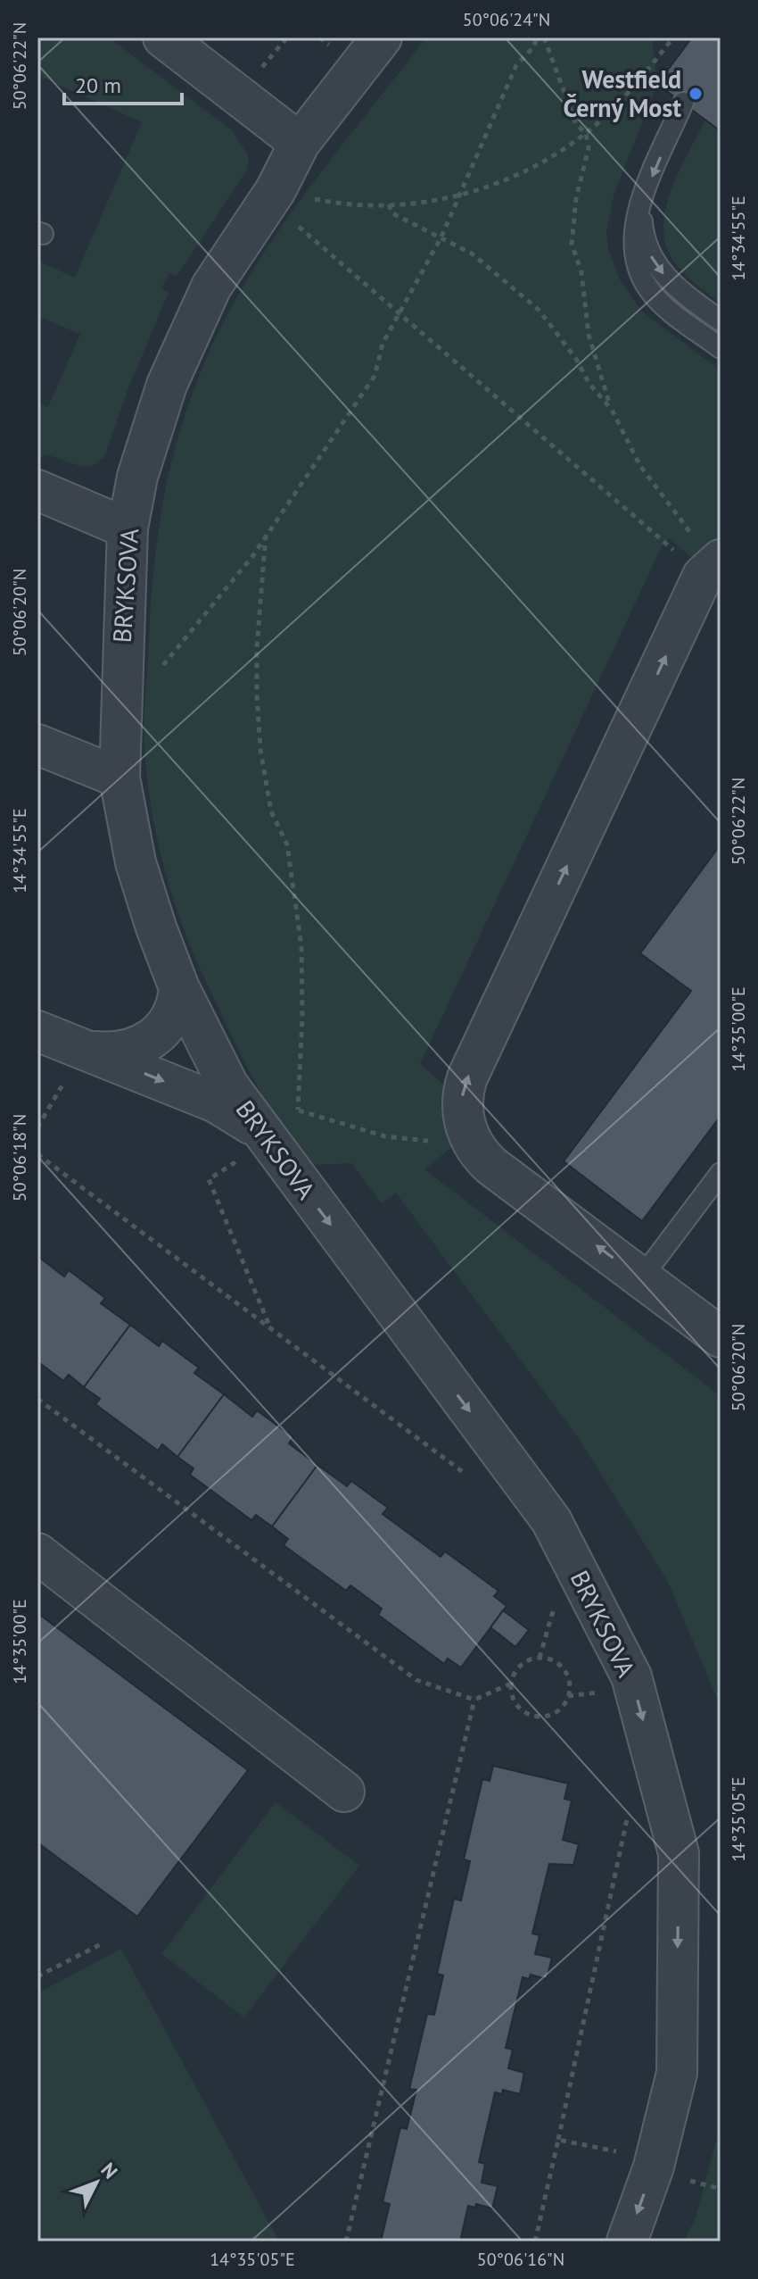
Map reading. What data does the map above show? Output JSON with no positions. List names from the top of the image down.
{
  "streets": {
    "street": ["BRYKSOVA"]
  },
  "one_way": ["BRYKSOVA"],
  "places": ["Westfield Černý Most"],
  "scale_bar": "20 m",
  "north": "top right",
  "coordinates": [
    "50°06'24\"N",
    "50°06'22\"N",
    "14°34'55\"E",
    "50°06'20\"N",
    "14°35'00\"E",
    "50°06'18\"N",
    "14°35'05\"E",
    "50°06'16\"N"
  ]
}
